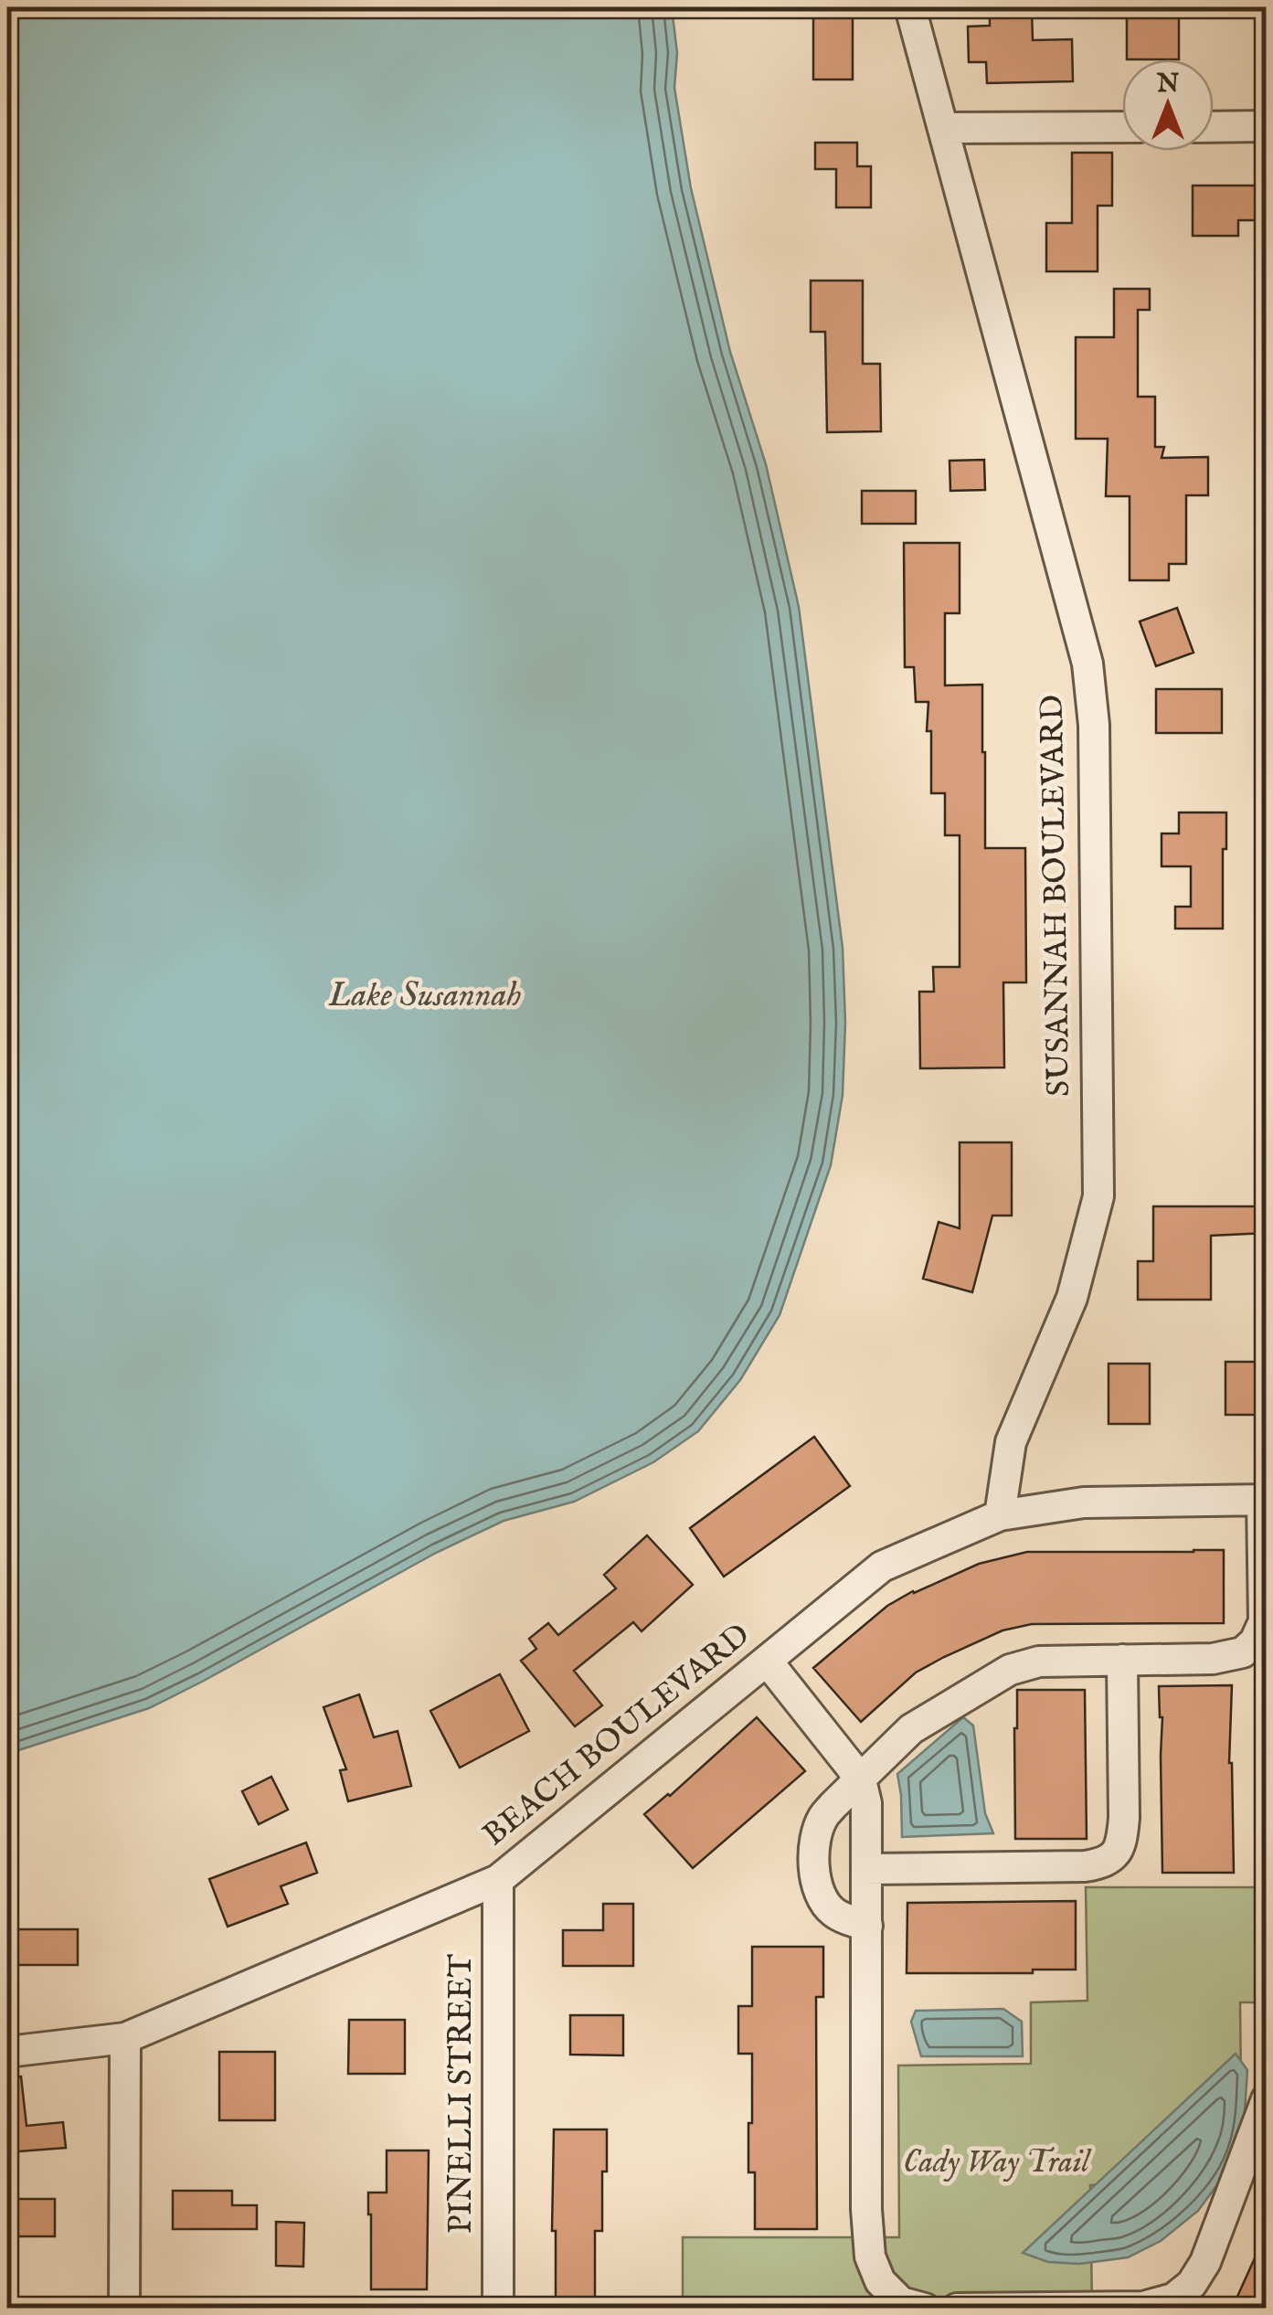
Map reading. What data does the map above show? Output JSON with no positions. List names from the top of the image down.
{
  "streets": {
    "street": ["SUSANNAH BOULEVARD", "BEACH BOULEVARD", "PINELLI STREET"]
  },
  "crossings": [
    ["SUSANNAH BOULEVARD", "BEACH BOULEVARD"],
    ["BEACH BOULEVARD", "PINELLI STREET"]
  ],
  "water": ["Lake Susannah"],
  "parks": ["Cady Way Trail"],
  "north": "top"
}
